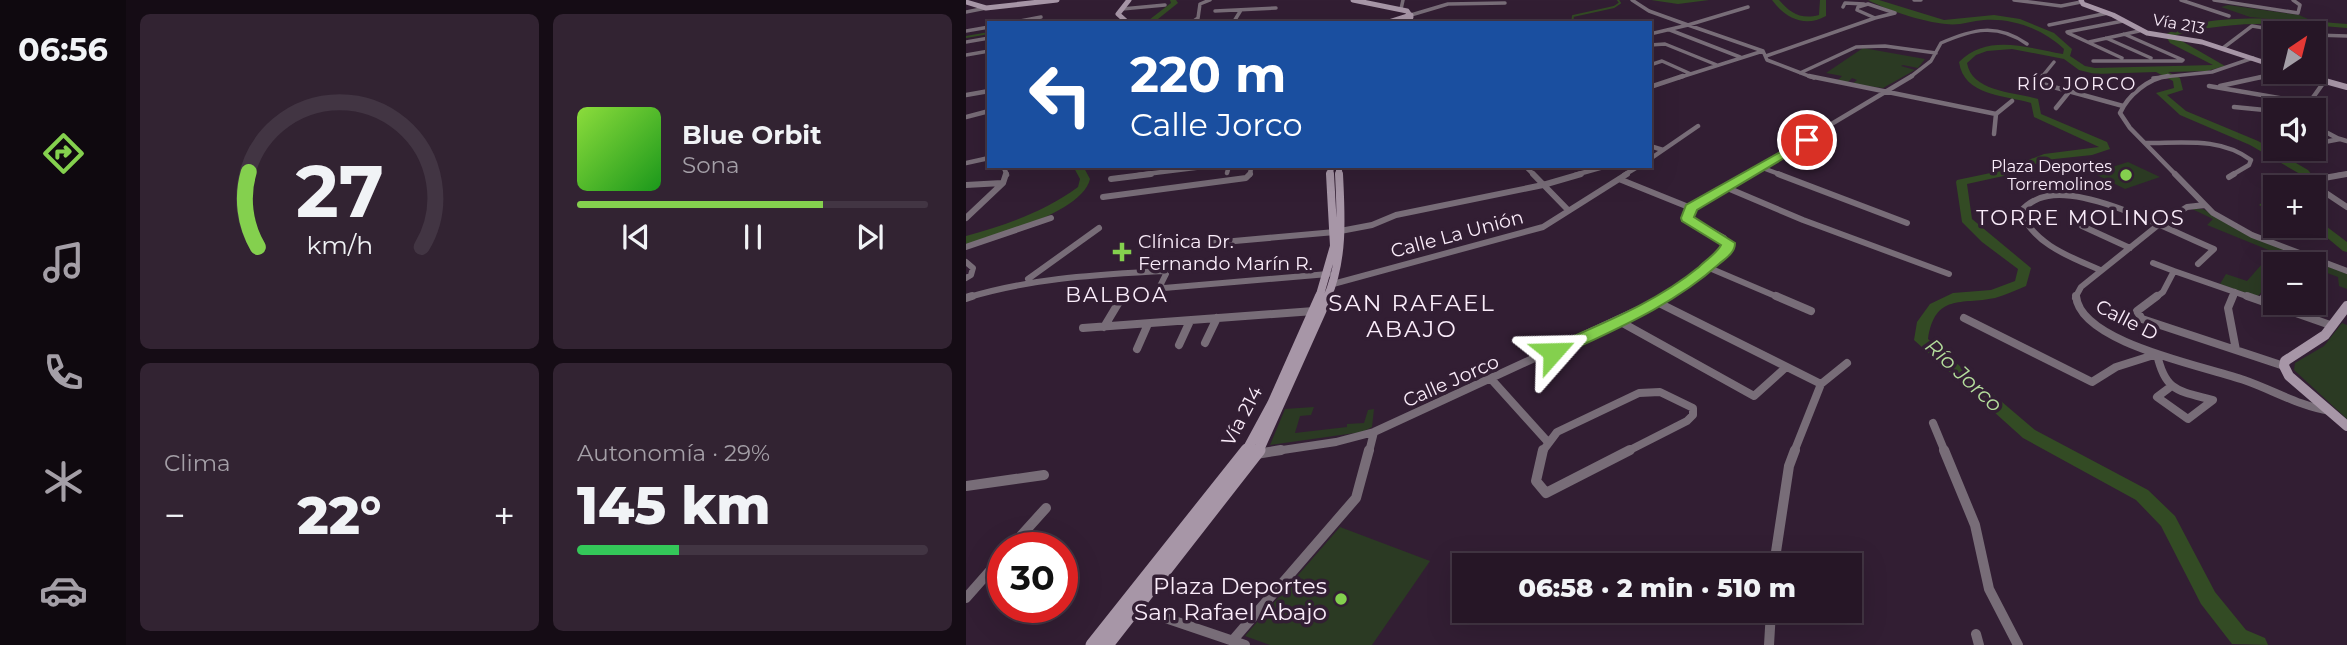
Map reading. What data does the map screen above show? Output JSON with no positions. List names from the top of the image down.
{
  "streets": {
    "main road": ["Vía 213", "Vía 214"],
    "street": ["Calle La Unión", "Calle D", "Calle Jorco"]
  },
  "crossings": [
    ["Calle La Unión", "Vía 214"],
    ["Calle Jorco", "Vía 214"]
  ],
  "districts": [
    "RÍO JORCO",
    "TORRE MOLINOS",
    "BALBOA",
    "SAN RAFAEL ABAJO"
  ],
  "water": ["Río Jorco"],
  "places": {
    "other": ["Plaza Deportes Torremolinos", "Plaza Deportes San Rafael Abajo"],
    "health": ["Clínica Dr. Fernando Marín R."]
  },
  "north": "top right",
  "page": {
    "tabs": "06:56",
    "map_buttons": ["+", "−"],
    "turn": ["220 m", "Calle Jorco"],
    "song": ["Blue Orbit", "Sona"],
    "tile": [
      "Clima",
      ["Autonomía · 29%", "145 km"]
    ],
    "heat": ["−", "22°", "+"],
    "limit": "30",
    "trip": "06:58 · 2 min · 510 m",
    "gauge": ["27", "km/h"]
  }
}
